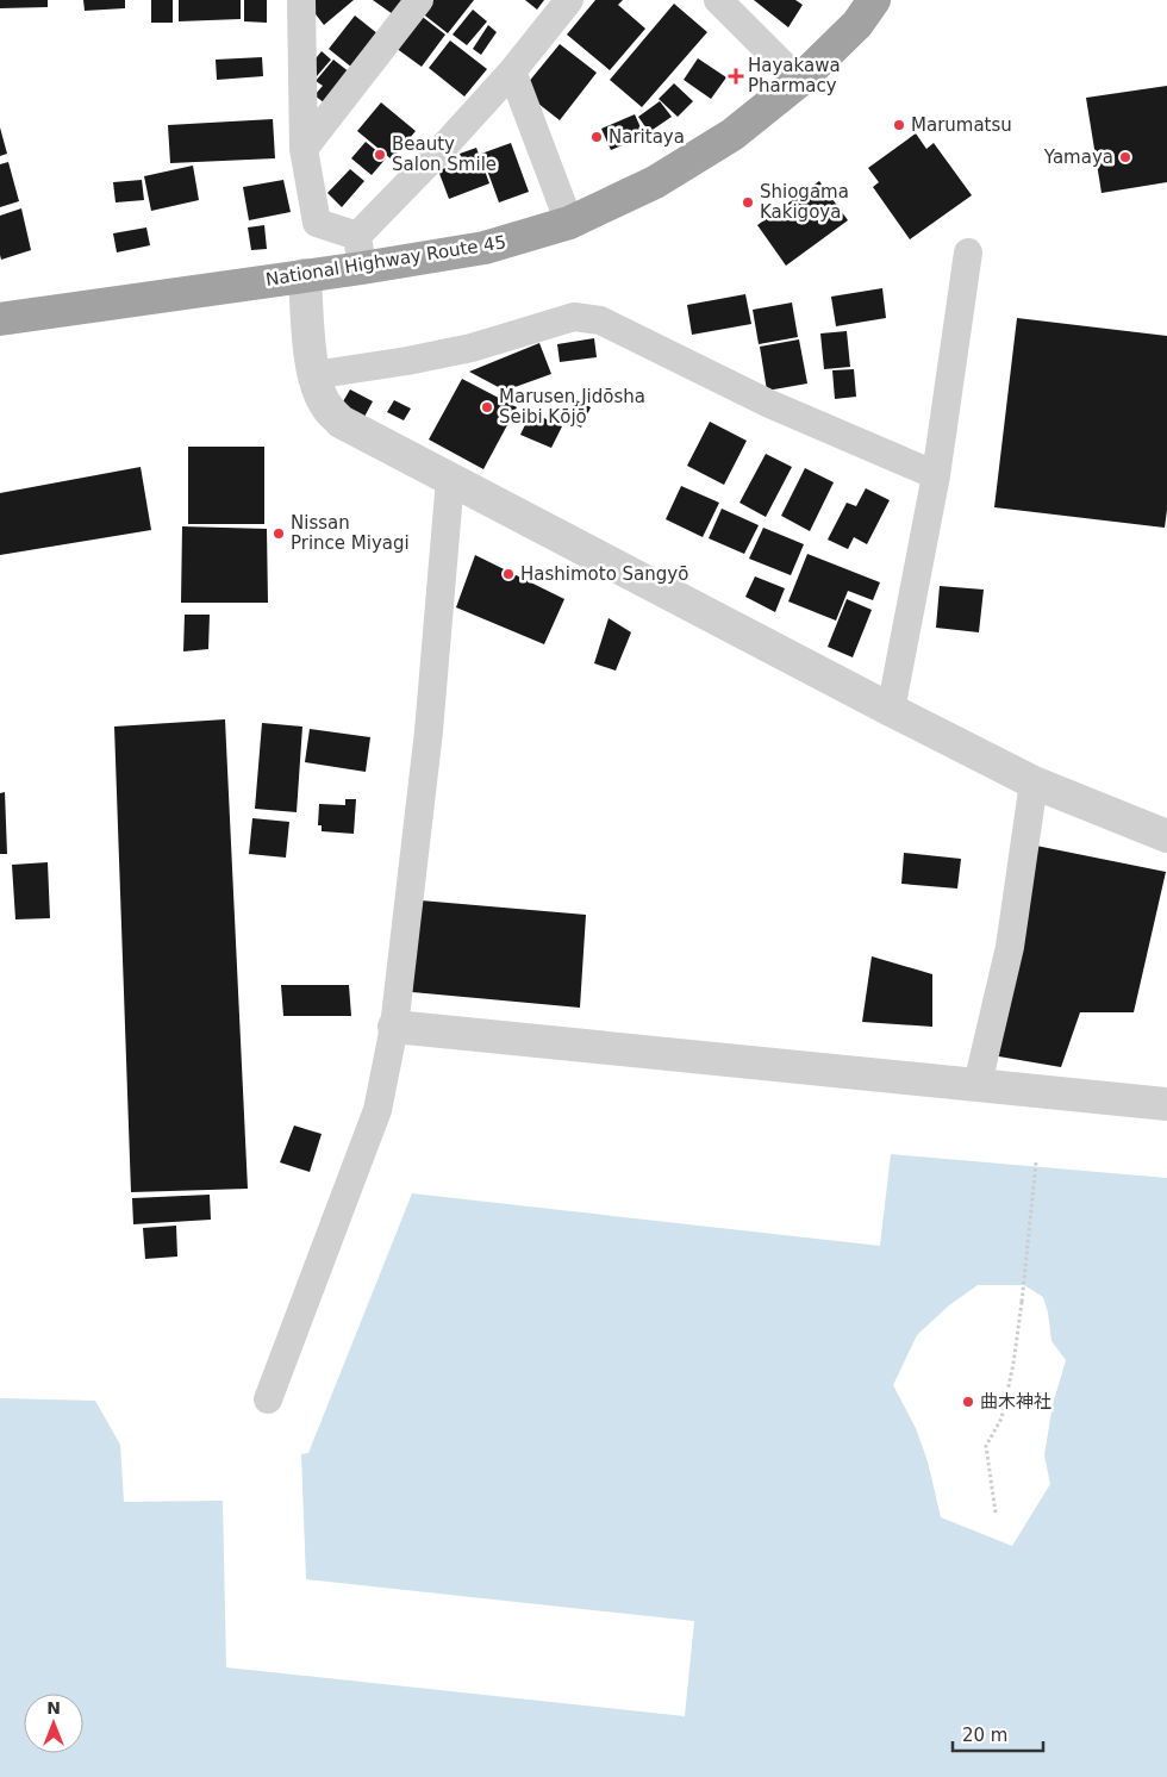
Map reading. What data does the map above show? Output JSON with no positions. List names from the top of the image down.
{
  "streets": {
    "highway": ["National Highway Route 45"]
  },
  "places": {
    "health": ["Hayakawa Pharmacy"],
    "other": [
      "Marumatsu",
      "Naritaya",
      "Beauty Salon Smile",
      "Yamaya",
      "Shiogama Kakigoya",
      "Marusen Jidōsha Seibi Kōjō",
      "Nissan Prince Miyagi",
      "Hashimoto Sangyō",
      "曲木神社"
    ]
  },
  "scale_bar": "20 m",
  "north": "top"
}
